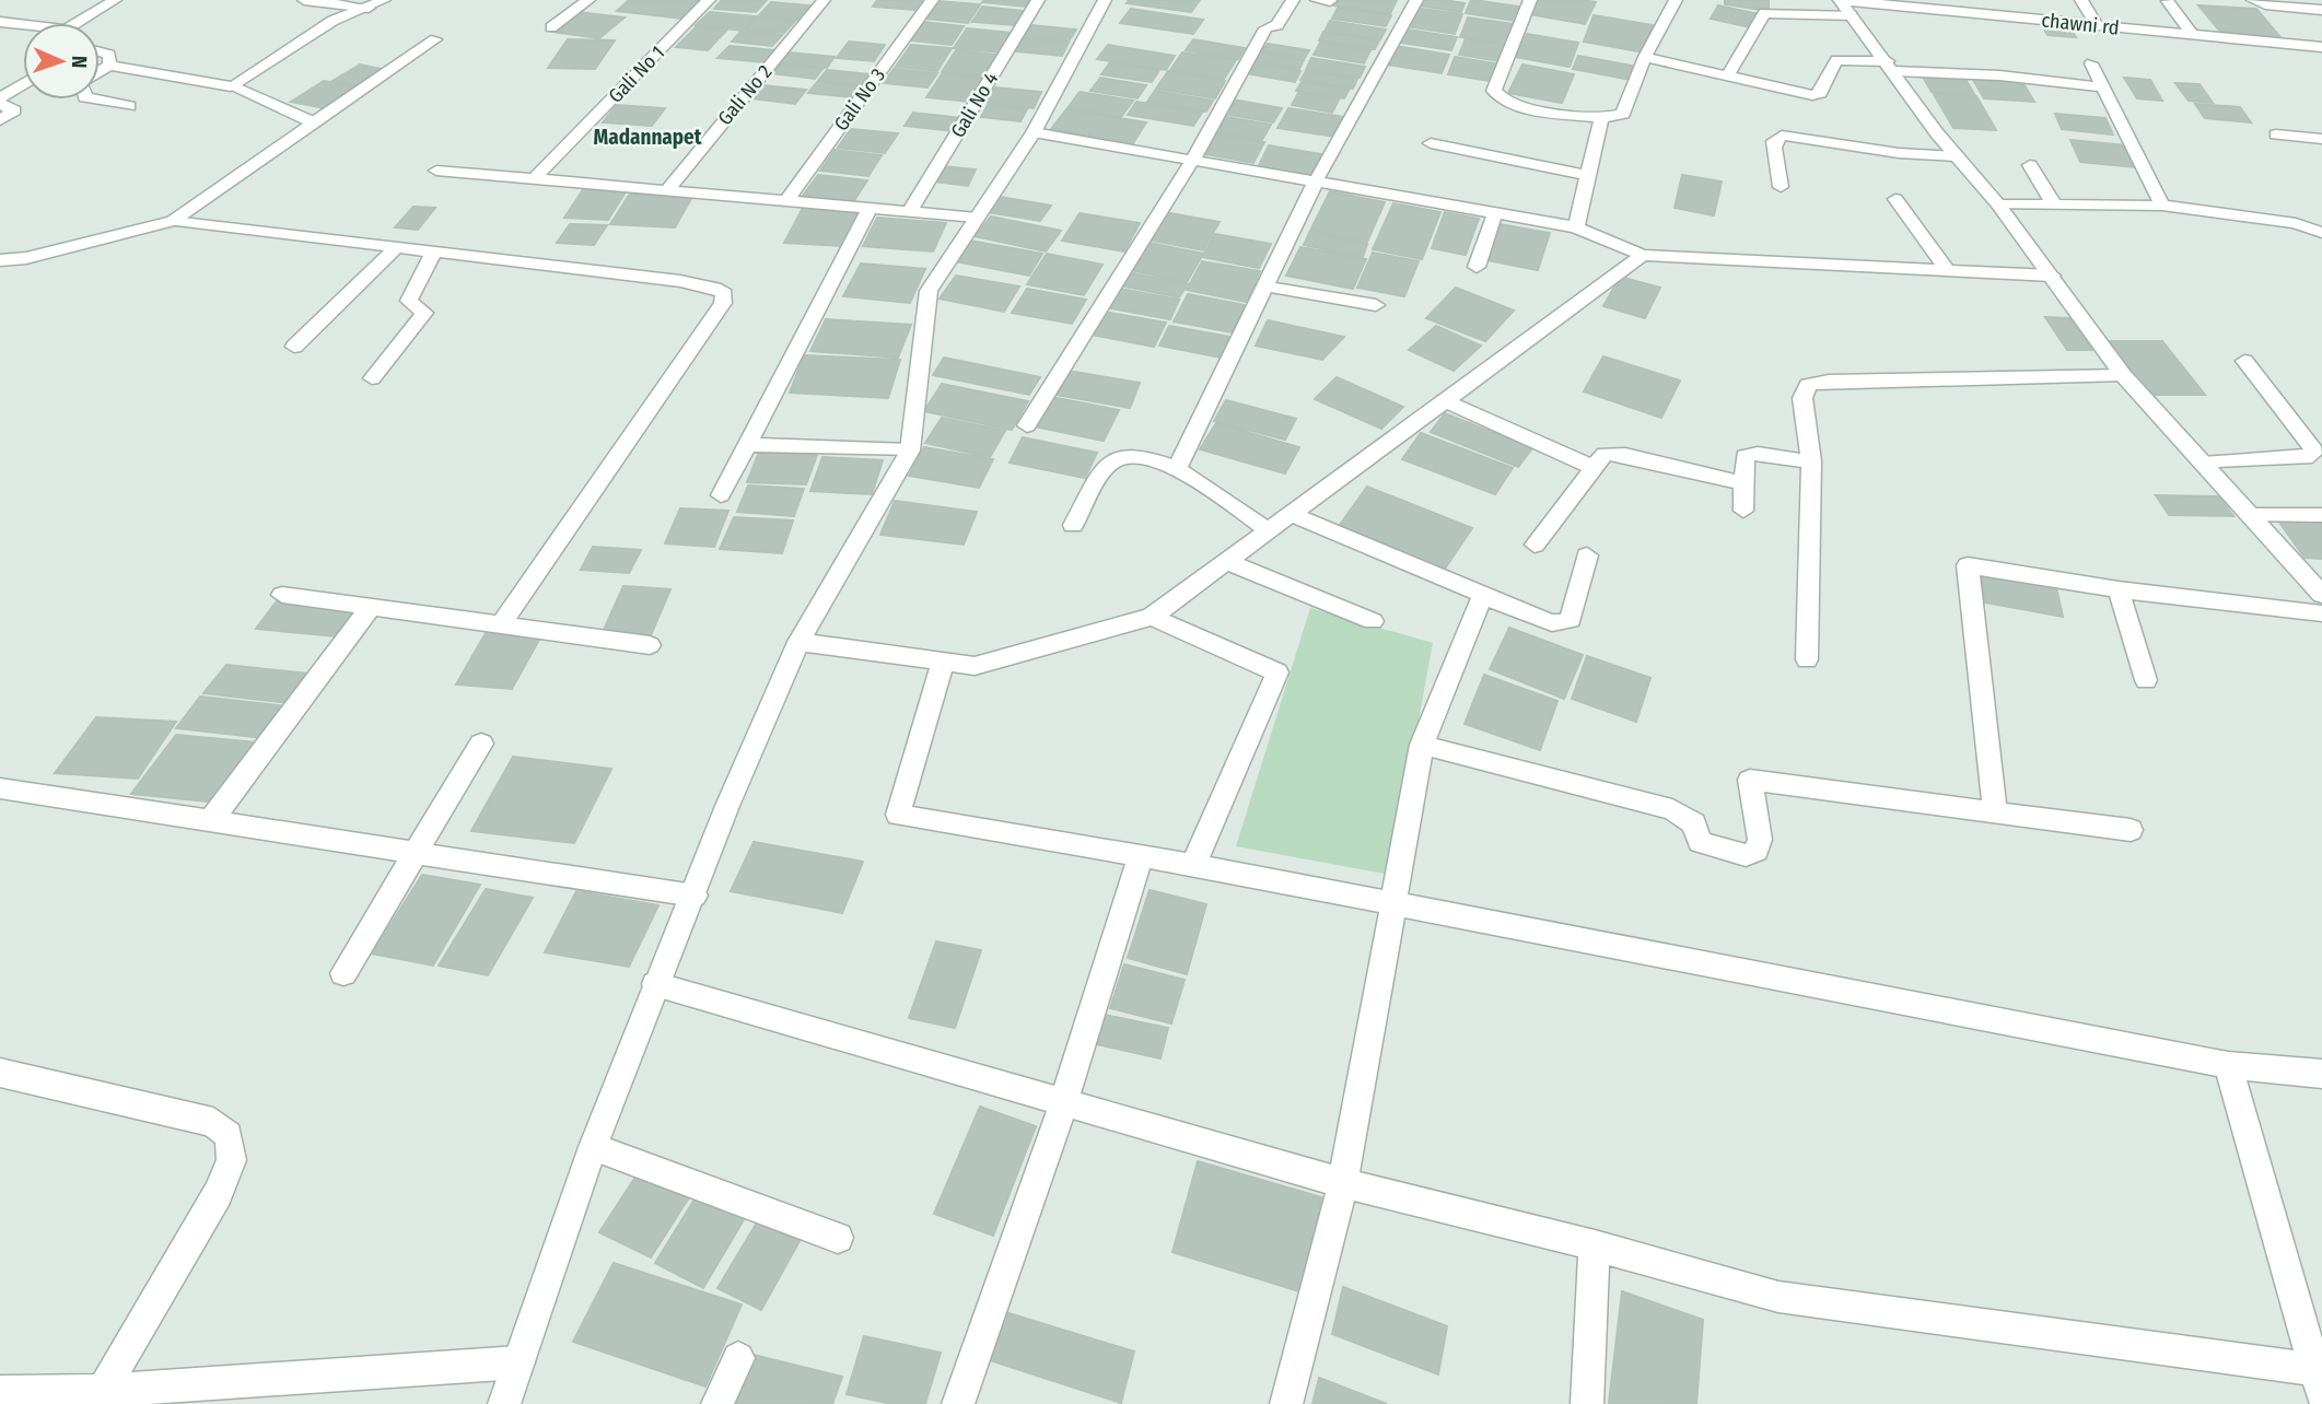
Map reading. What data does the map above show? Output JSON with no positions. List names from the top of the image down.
{
  "streets": {
    "street": [
      "chawni rd",
      "Gali No 1",
      "Gali No 2",
      "Gali No 3",
      "Gali No 4"
    ]
  },
  "districts": ["Madannapet"],
  "north": "right"
}
